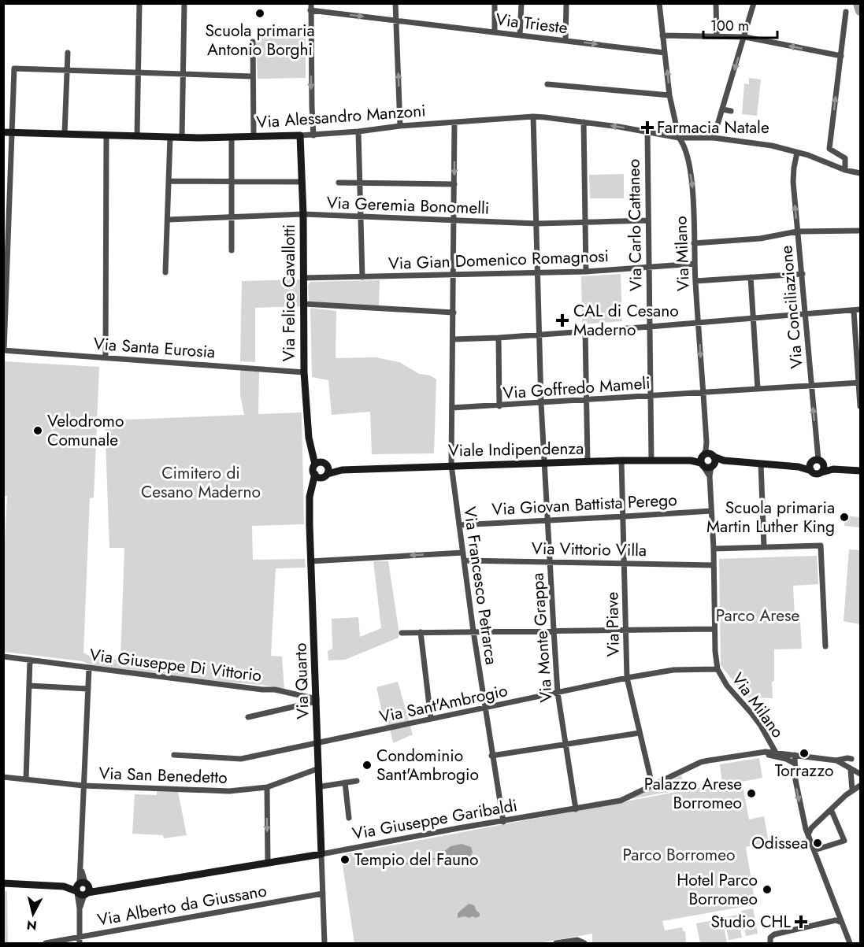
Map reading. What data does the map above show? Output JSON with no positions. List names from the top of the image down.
{
  "streets": {
    "street": [
      "Via Trieste",
      "Via Alessandro Manzoni",
      "Via Geremia Bonomelli",
      "Via Carlo Cattaneo",
      "Via Milano",
      "Via Gian Domenico Romagnosi",
      "Via Felice Cavallotti",
      "Via Conciliazione",
      "Via Santa Eurosia",
      "Via Goffredo Mameli",
      "Viale Indipendenza",
      "Via Giovan Battista Perego",
      "Via Vittorio Villa",
      "Via Francesco Petrarca",
      "Via Piave",
      "Via Monte Grappa",
      "Via Giuseppe Di Vittorio",
      "Via Quarto",
      "Via Sant'Ambrogio",
      "Via San Benedetto",
      "Via Giuseppe Garibaldi",
      "Via Alberto da Giussano"
    ]
  },
  "crossings": [
    ["Via Trieste", "Via Milano"],
    ["Via Alessandro Manzoni", "Via Carlo Cattaneo"],
    ["Via Alessandro Manzoni", "Via Milano"],
    ["Via Alessandro Manzoni", "Via Felice Cavallotti"],
    ["Via Alessandro Manzoni", "Via Conciliazione"],
    ["Via Alessandro Manzoni", "Via Francesco Petrarca"],
    ["Via Alessandro Manzoni", "Via Monte Grappa"],
    ["Via Geremia Bonomelli", "Via Carlo Cattaneo"],
    ["Via Geremia Bonomelli", "Via Felice Cavallotti"],
    ["Via Geremia Bonomelli", "Via Francesco Petrarca"],
    ["Via Geremia Bonomelli", "Via Monte Grappa"],
    ["Via Carlo Cattaneo", "Via Gian Domenico Romagnosi"],
    ["Via Carlo Cattaneo", "Via Goffredo Mameli"],
    ["Via Carlo Cattaneo", "Viale Indipendenza"],
    ["Via Milano", "Via Gian Domenico Romagnosi"],
    ["Via Milano", "Via Goffredo Mameli"],
    ["Via Milano", "Viale Indipendenza"],
    ["Via Milano", "Via Giovan Battista Perego"],
    ["Via Milano", "Via Vittorio Villa"],
    ["Via Milano", "Via Sant'Ambrogio"],
    ["Via Milano", "Via Giuseppe Garibaldi"],
    ["Via Gian Domenico Romagnosi", "Via Felice Cavallotti"],
    ["Via Gian Domenico Romagnosi", "Via Francesco Petrarca"],
    ["Via Gian Domenico Romagnosi", "Via Monte Grappa"],
    ["Via Felice Cavallotti", "Via Santa Eurosia"],
    ["Via Felice Cavallotti", "Viale Indipendenza"],
    ["Via Felice Cavallotti", "Via Quarto"],
    ["Via Conciliazione", "Via Goffredo Mameli"],
    ["Via Goffredo Mameli", "Via Francesco Petrarca"],
    ["Via Goffredo Mameli", "Via Monte Grappa"],
    ["Viale Indipendenza", "Via Francesco Petrarca"],
    ["Viale Indipendenza", "Via Piave"],
    ["Viale Indipendenza", "Via Monte Grappa"],
    ["Viale Indipendenza", "Via Quarto"],
    ["Via Giovan Battista Perego", "Via Francesco Petrarca"],
    ["Via Giovan Battista Perego", "Via Piave"],
    ["Via Giovan Battista Perego", "Via Monte Grappa"],
    ["Via Vittorio Villa", "Via Francesco Petrarca"],
    ["Via Vittorio Villa", "Via Piave"],
    ["Via Vittorio Villa", "Via Monte Grappa"],
    ["Via Francesco Petrarca", "Via Sant'Ambrogio"],
    ["Via Francesco Petrarca", "Via Giuseppe Garibaldi"],
    ["Via Piave", "Via Sant'Ambrogio"],
    ["Via Piave", "Via Giuseppe Garibaldi"],
    ["Via Monte Grappa", "Via Sant'Ambrogio"],
    ["Via Monte Grappa", "Via Giuseppe Garibaldi"],
    ["Via Giuseppe Di Vittorio", "Via Quarto"],
    ["Via Quarto", "Via Sant'Ambrogio"],
    ["Via Quarto", "Via San Benedetto"],
    ["Via Quarto", "Via Giuseppe Garibaldi"]
  ],
  "one_way": ["Via Conciliazione"],
  "parks": ["Cimitero di Cesano Maderno", "Parco Arese", "Parco Borromeo"],
  "places": {
    "other": [
      "Scuola primaria Antonio Borghi",
      "Velodromo Comunale",
      "Scuola primaria Martin Luther King",
      "Torrazzo",
      "Condominio Sant'Ambrogio",
      "Palazzo Arese Borromeo",
      "Odissea",
      "Tempio del Fauno",
      "Hotel Parco Borromeo"
    ],
    "health": ["Farmacia Natale", "CAL di Cesano Maderno", "Studio CHL"]
  },
  "scale_bar": "100 m",
  "north": "bottom"
}
